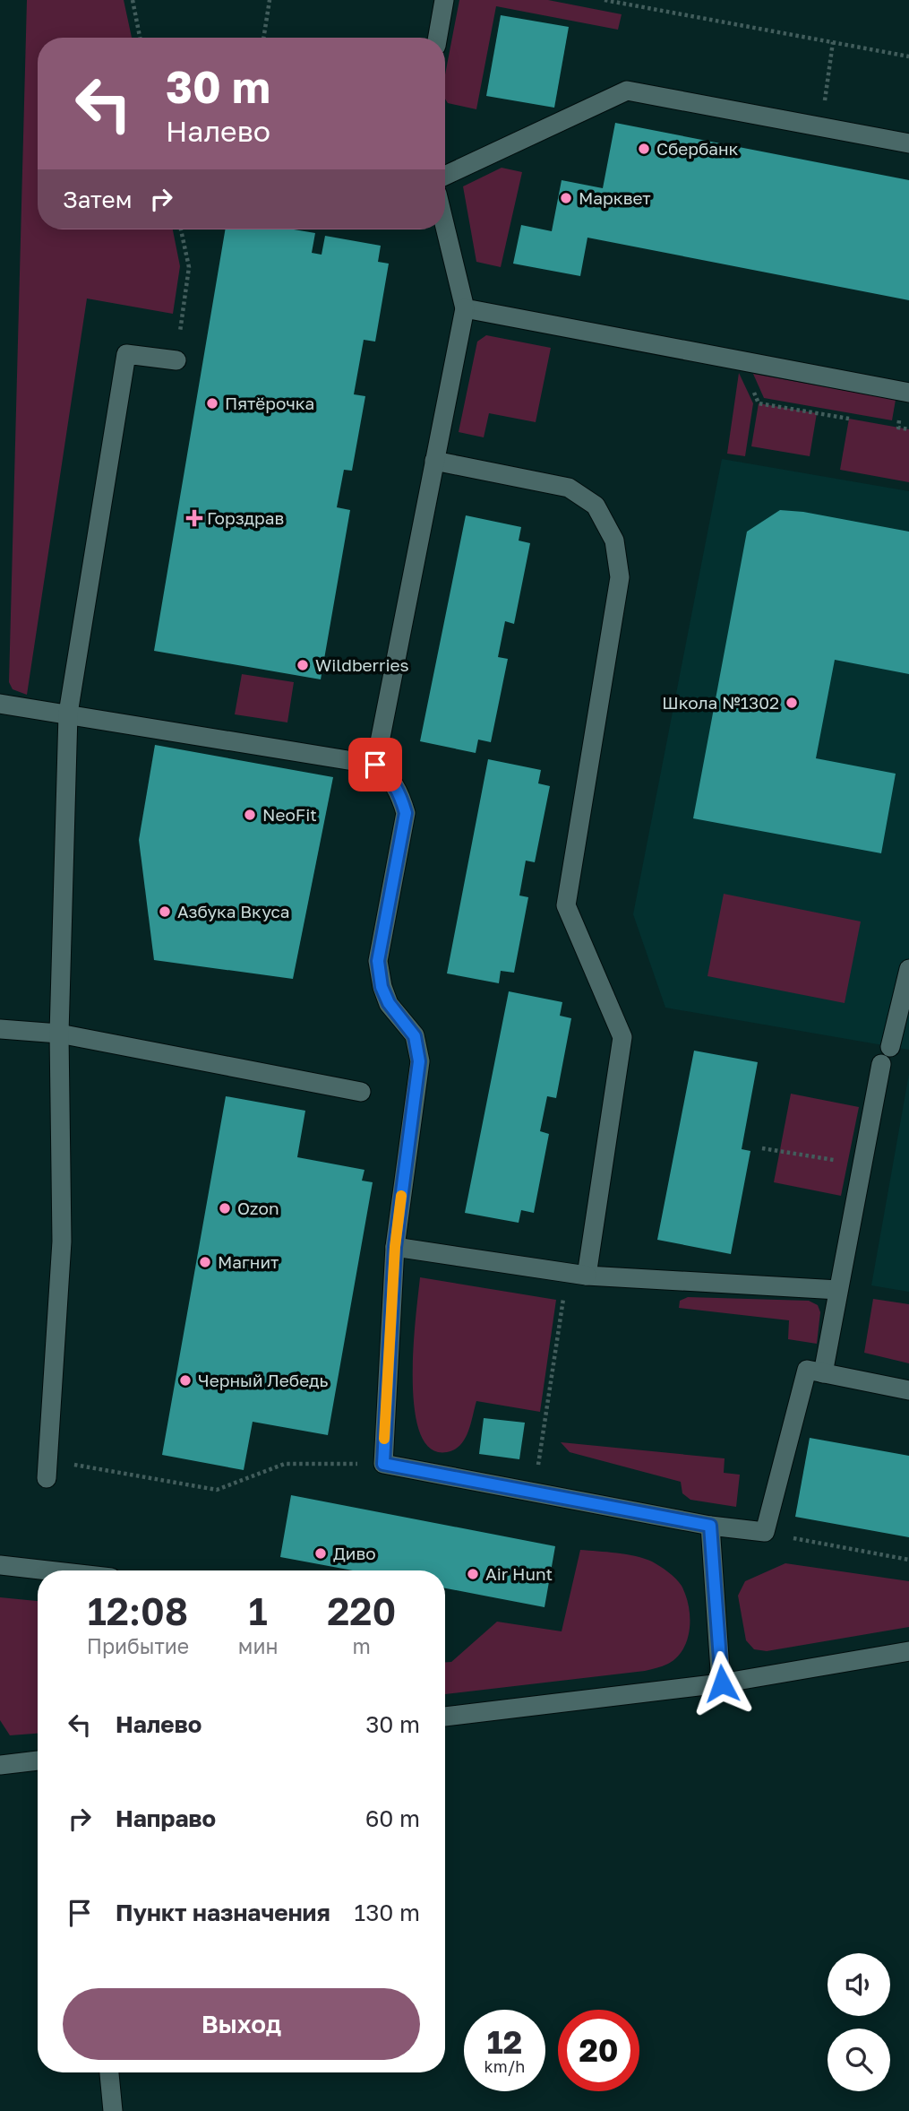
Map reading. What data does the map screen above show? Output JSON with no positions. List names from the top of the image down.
{
  "places": {
    "other": [
      "Сбербанк",
      "Марквет",
      "Пятёрочка",
      "Wildberries",
      "Школа №1302",
      "NeoFit",
      "Азбука Вкуса",
      "Ozon",
      "Магнит",
      "Черный Лебедь",
      "Диво",
      "Air Hunt"
    ],
    "health": ["Горздрав"]
  },
  "page": {
    "turn": ["30 m", "Налево"],
    "then": "Затем",
    "eta": [
      "12:08",
      "Прибытие",
      "1",
      "мин",
      "220",
      "m"
    ],
    "list": [
      {
        "name": "Налево",
        "value": "30 m"
      },
      {
        "name": "Направо",
        "value": "60 m"
      },
      {
        "name": "Пункт назначения",
        "value": "130 m"
      }
    ],
    "buttons": "Выход",
    "speed": "12 km/h",
    "limit": "20"
  }
}
